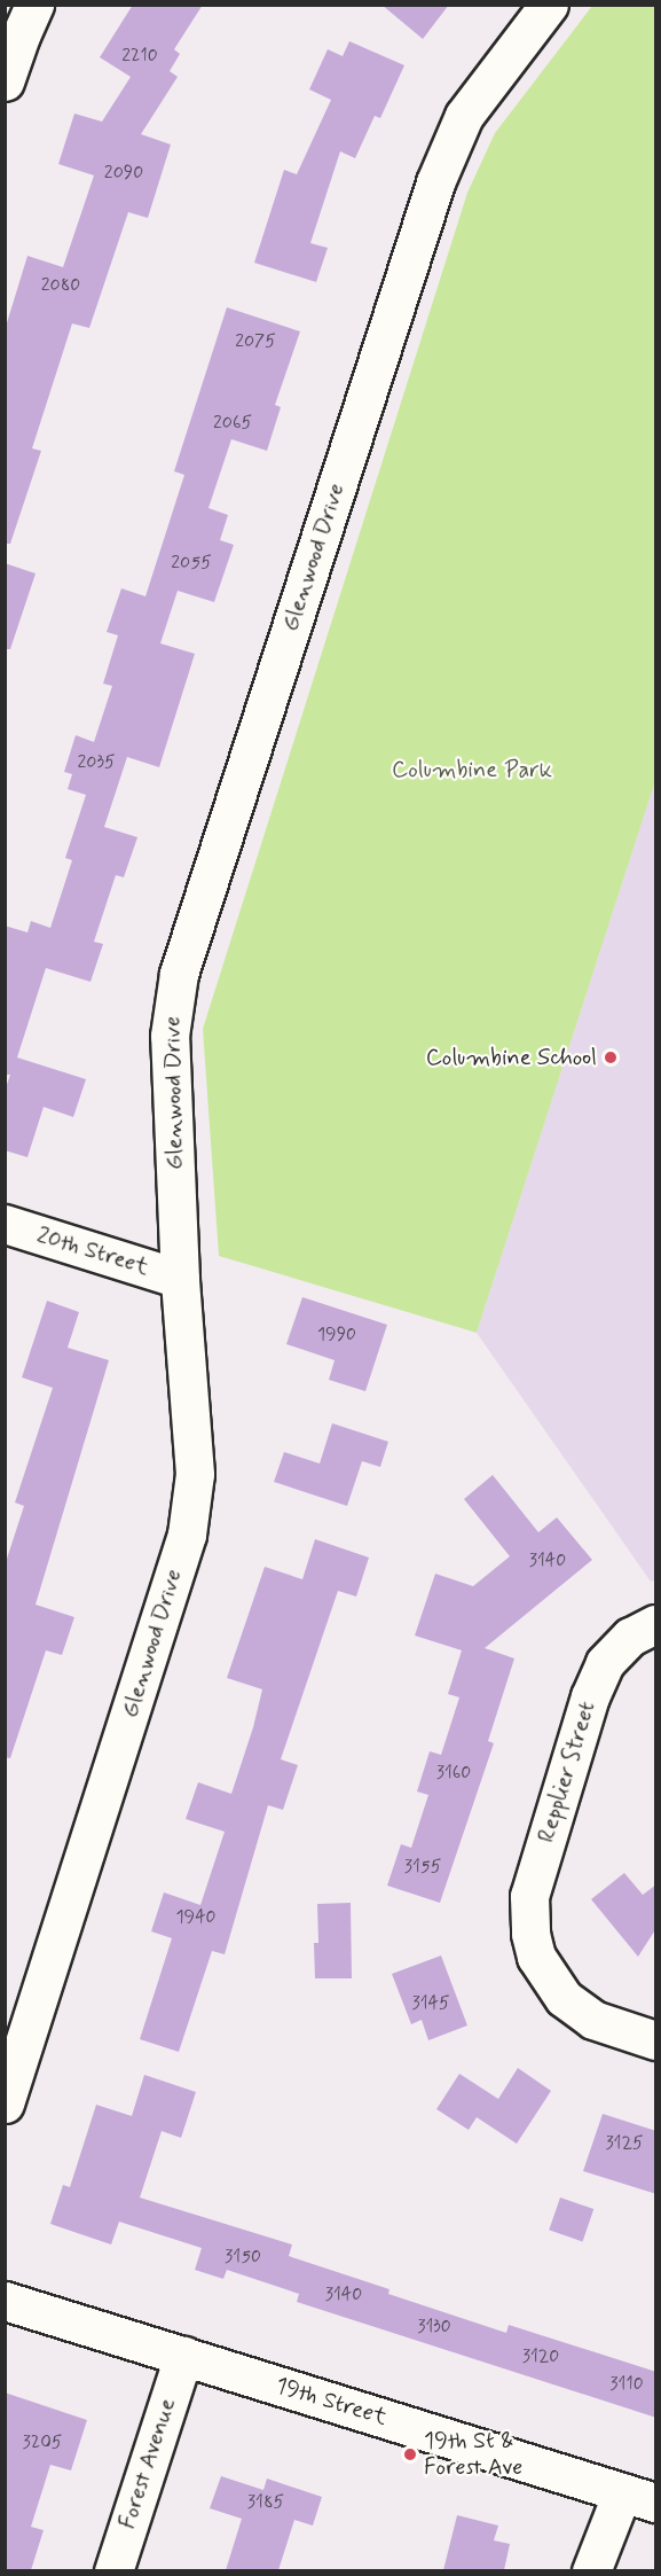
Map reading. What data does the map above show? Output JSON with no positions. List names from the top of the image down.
{
  "streets": {
    "street": [
      "Glenwood Drive",
      "20th Street",
      "Repplier Street",
      "19th Street",
      "Forest Avenue"
    ]
  },
  "crossings": [
    ["Glenwood Drive", "20th Street"],
    ["19th Street", "Forest Avenue"]
  ],
  "parks": ["Columbine Park"],
  "places": ["Columbine School", "19th St & Forest Ave"],
  "house_numbers": [
    "2210",
    "2090",
    "2080",
    "2075",
    "2065",
    "2055",
    "2035",
    "1990",
    "3140",
    "3160",
    "3155",
    "1940",
    "3145",
    "3125",
    "3150",
    "3140",
    "3130",
    "3120",
    "3110",
    "3205",
    "3185"
  ]
}
